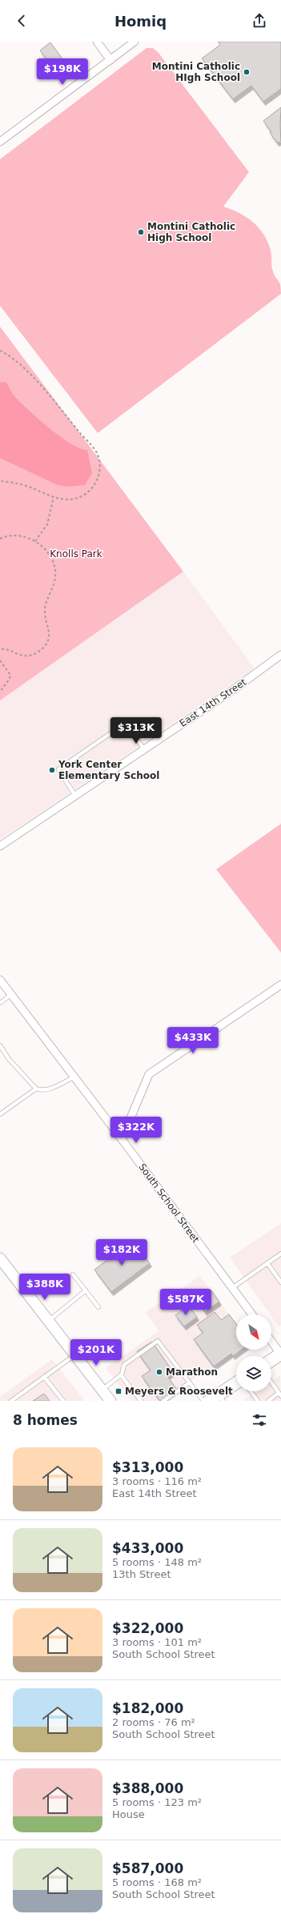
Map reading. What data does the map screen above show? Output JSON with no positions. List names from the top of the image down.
{
  "streets": {
    "street": ["East 14th Street", "South School Street"]
  },
  "parks": ["Knolls Park"],
  "places": {
    "other": [
      "Montini Catholic HIgh School",
      "Montini Catholic High School",
      "York Center Elementary School",
      "Marathon"
    ],
    "transit": ["Meyers & Roosevelt"]
  },
  "north": "bottom right",
  "page": {
    "header": "Homiq",
    "price": [
      "$198K",
      "$313K",
      "$433K",
      "$322K",
      "$182K",
      "$388K",
      "$587K",
      "$201K"
    ],
    "heading": "8 homes",
    "list": [
      {
        "name": "$313,000",
        "note": "3 rooms · 116 m² · East 14th Street"
      },
      {
        "name": "$433,000",
        "note": "5 rooms · 148 m² · 13th Street"
      },
      {
        "name": "$322,000",
        "note": "3 rooms · 101 m² · South School Street"
      },
      {
        "name": "$182,000",
        "note": "2 rooms · 76 m² · South School Street"
      },
      {
        "name": "$388,000",
        "note": "5 rooms · 123 m² · House"
      },
      {
        "name": "$587,000",
        "note": "5 rooms · 168 m² · South School Street"
      }
    ]
  }
}
